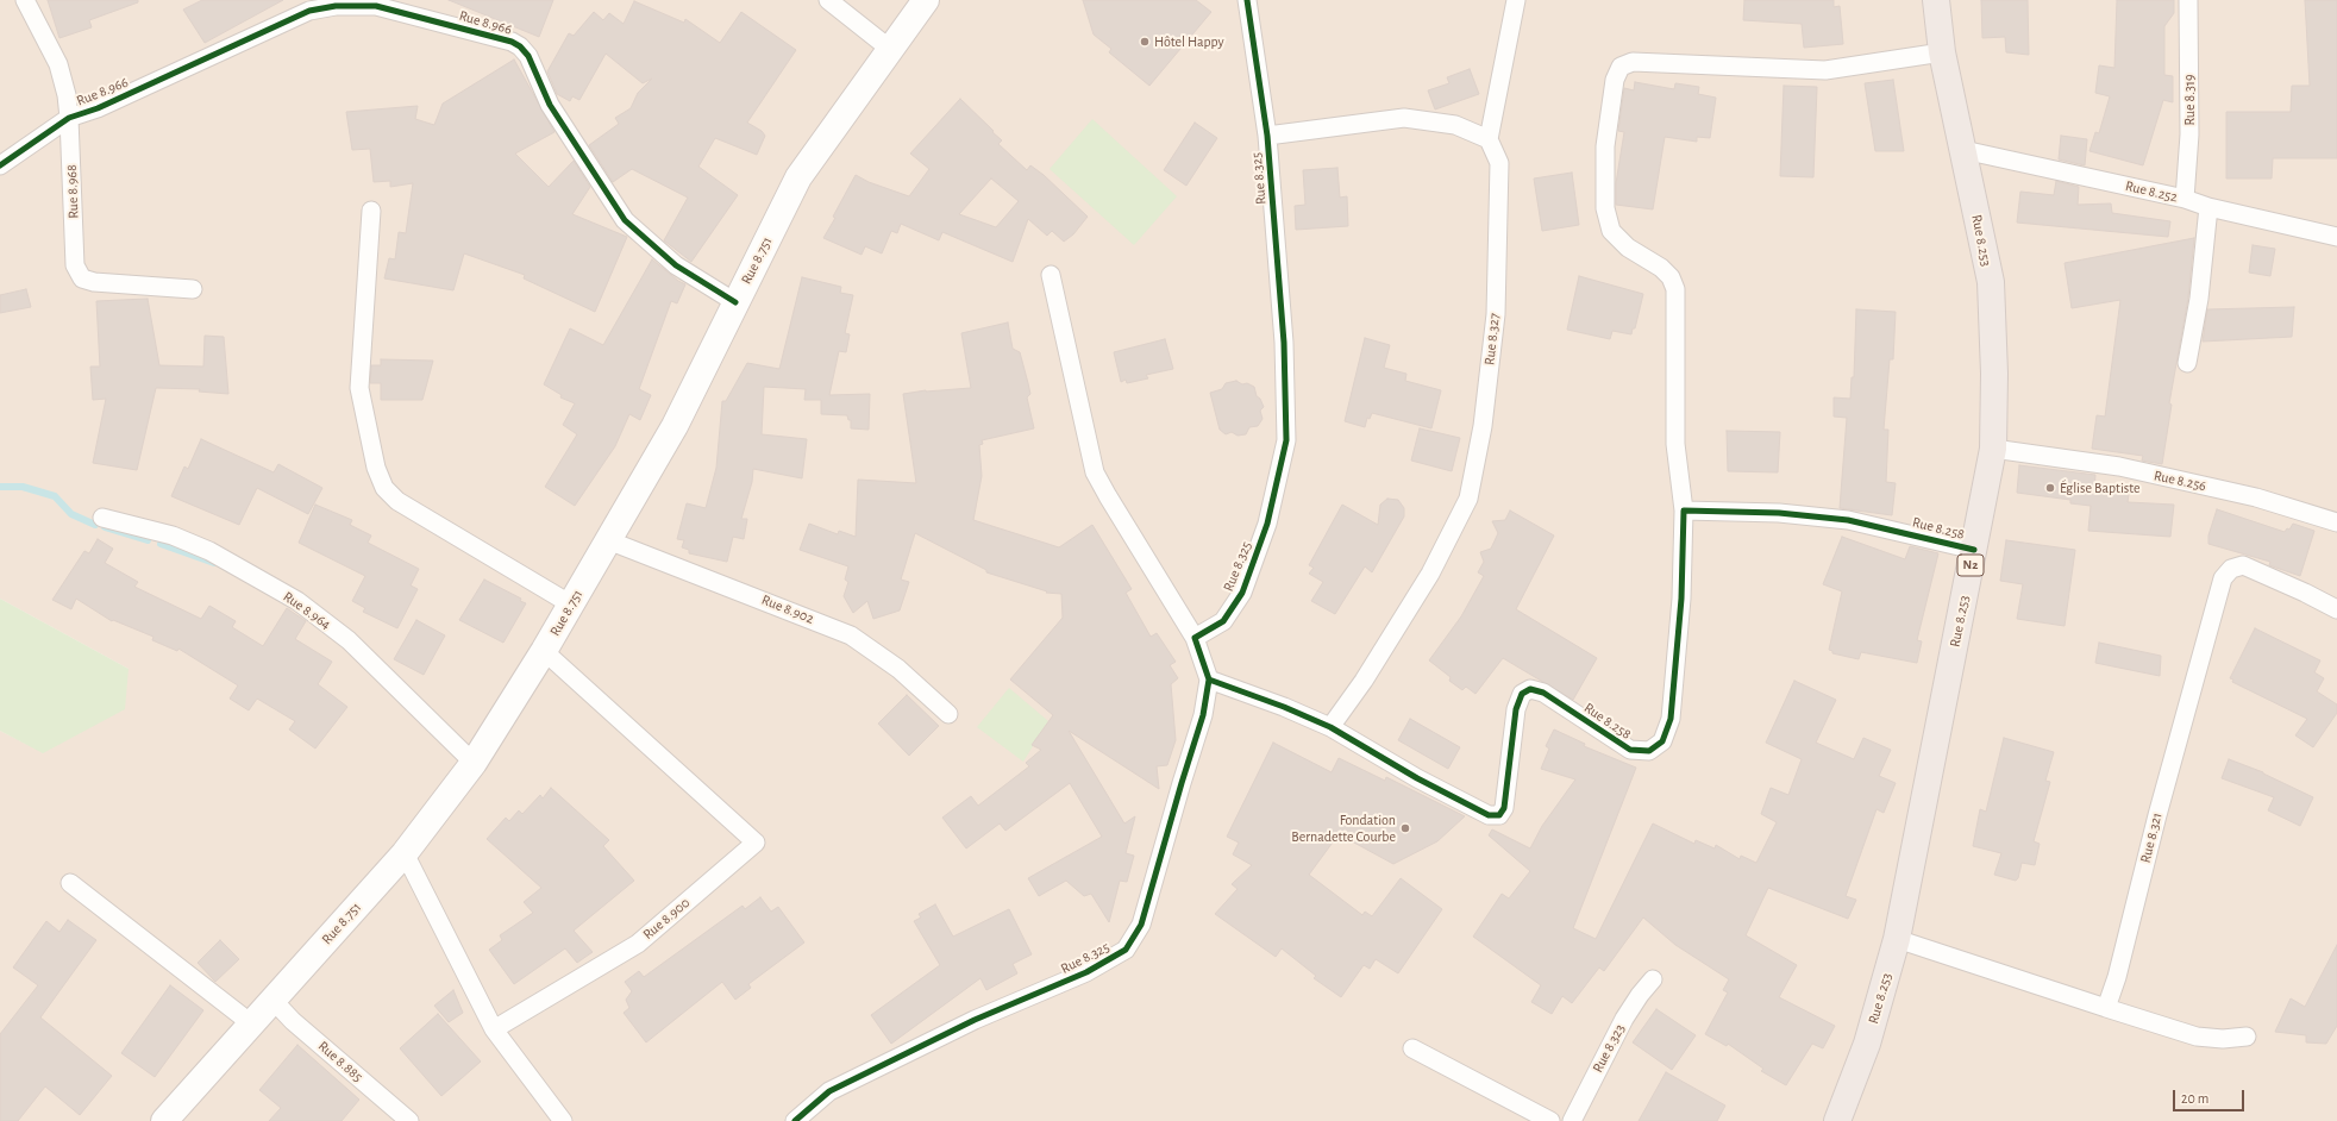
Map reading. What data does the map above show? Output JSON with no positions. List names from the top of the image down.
{
  "streets": {
    "highway": ["Rue 8.253", "N2"],
    "main road": ["Rue 8.751"],
    "street": [
      "Rue 8.966",
      "Rue 8.319",
      "Rue 8.325",
      "Rue 8.968",
      "Rue 8.252",
      "Rue 8.327",
      "Rue 8.256",
      "Rue 8.258",
      "Rue 8.902",
      "Rue 8.964",
      "Rue 8.321",
      "Rue 8.900",
      "Rue 8.323",
      "Rue 8.885"
    ]
  },
  "crossings": [
    ["Rue 8.966", "Rue 8.968"],
    ["Rue 8.966", "Rue 8.751"],
    ["Rue 8.319", "Rue 8.252"],
    ["Rue 8.325", "Rue 8.258"],
    ["Rue 8.252", "Rue 8.253"],
    ["Rue 8.253", "Rue 8.256"],
    ["Rue 8.253", "Rue 8.258"],
    ["Rue 8.751", "Rue 8.902"],
    ["Rue 8.751", "Rue 8.964"],
    ["Rue 8.751", "Rue 8.900"],
    ["Rue 8.751", "Rue 8.885"],
    ["Rue 8.327", "Rue 8.258"]
  ],
  "places": ["Hôtel Happy", "Église Baptiste", "Fondation Bernadette Courbe"],
  "scale_bar": "20 m"
}
